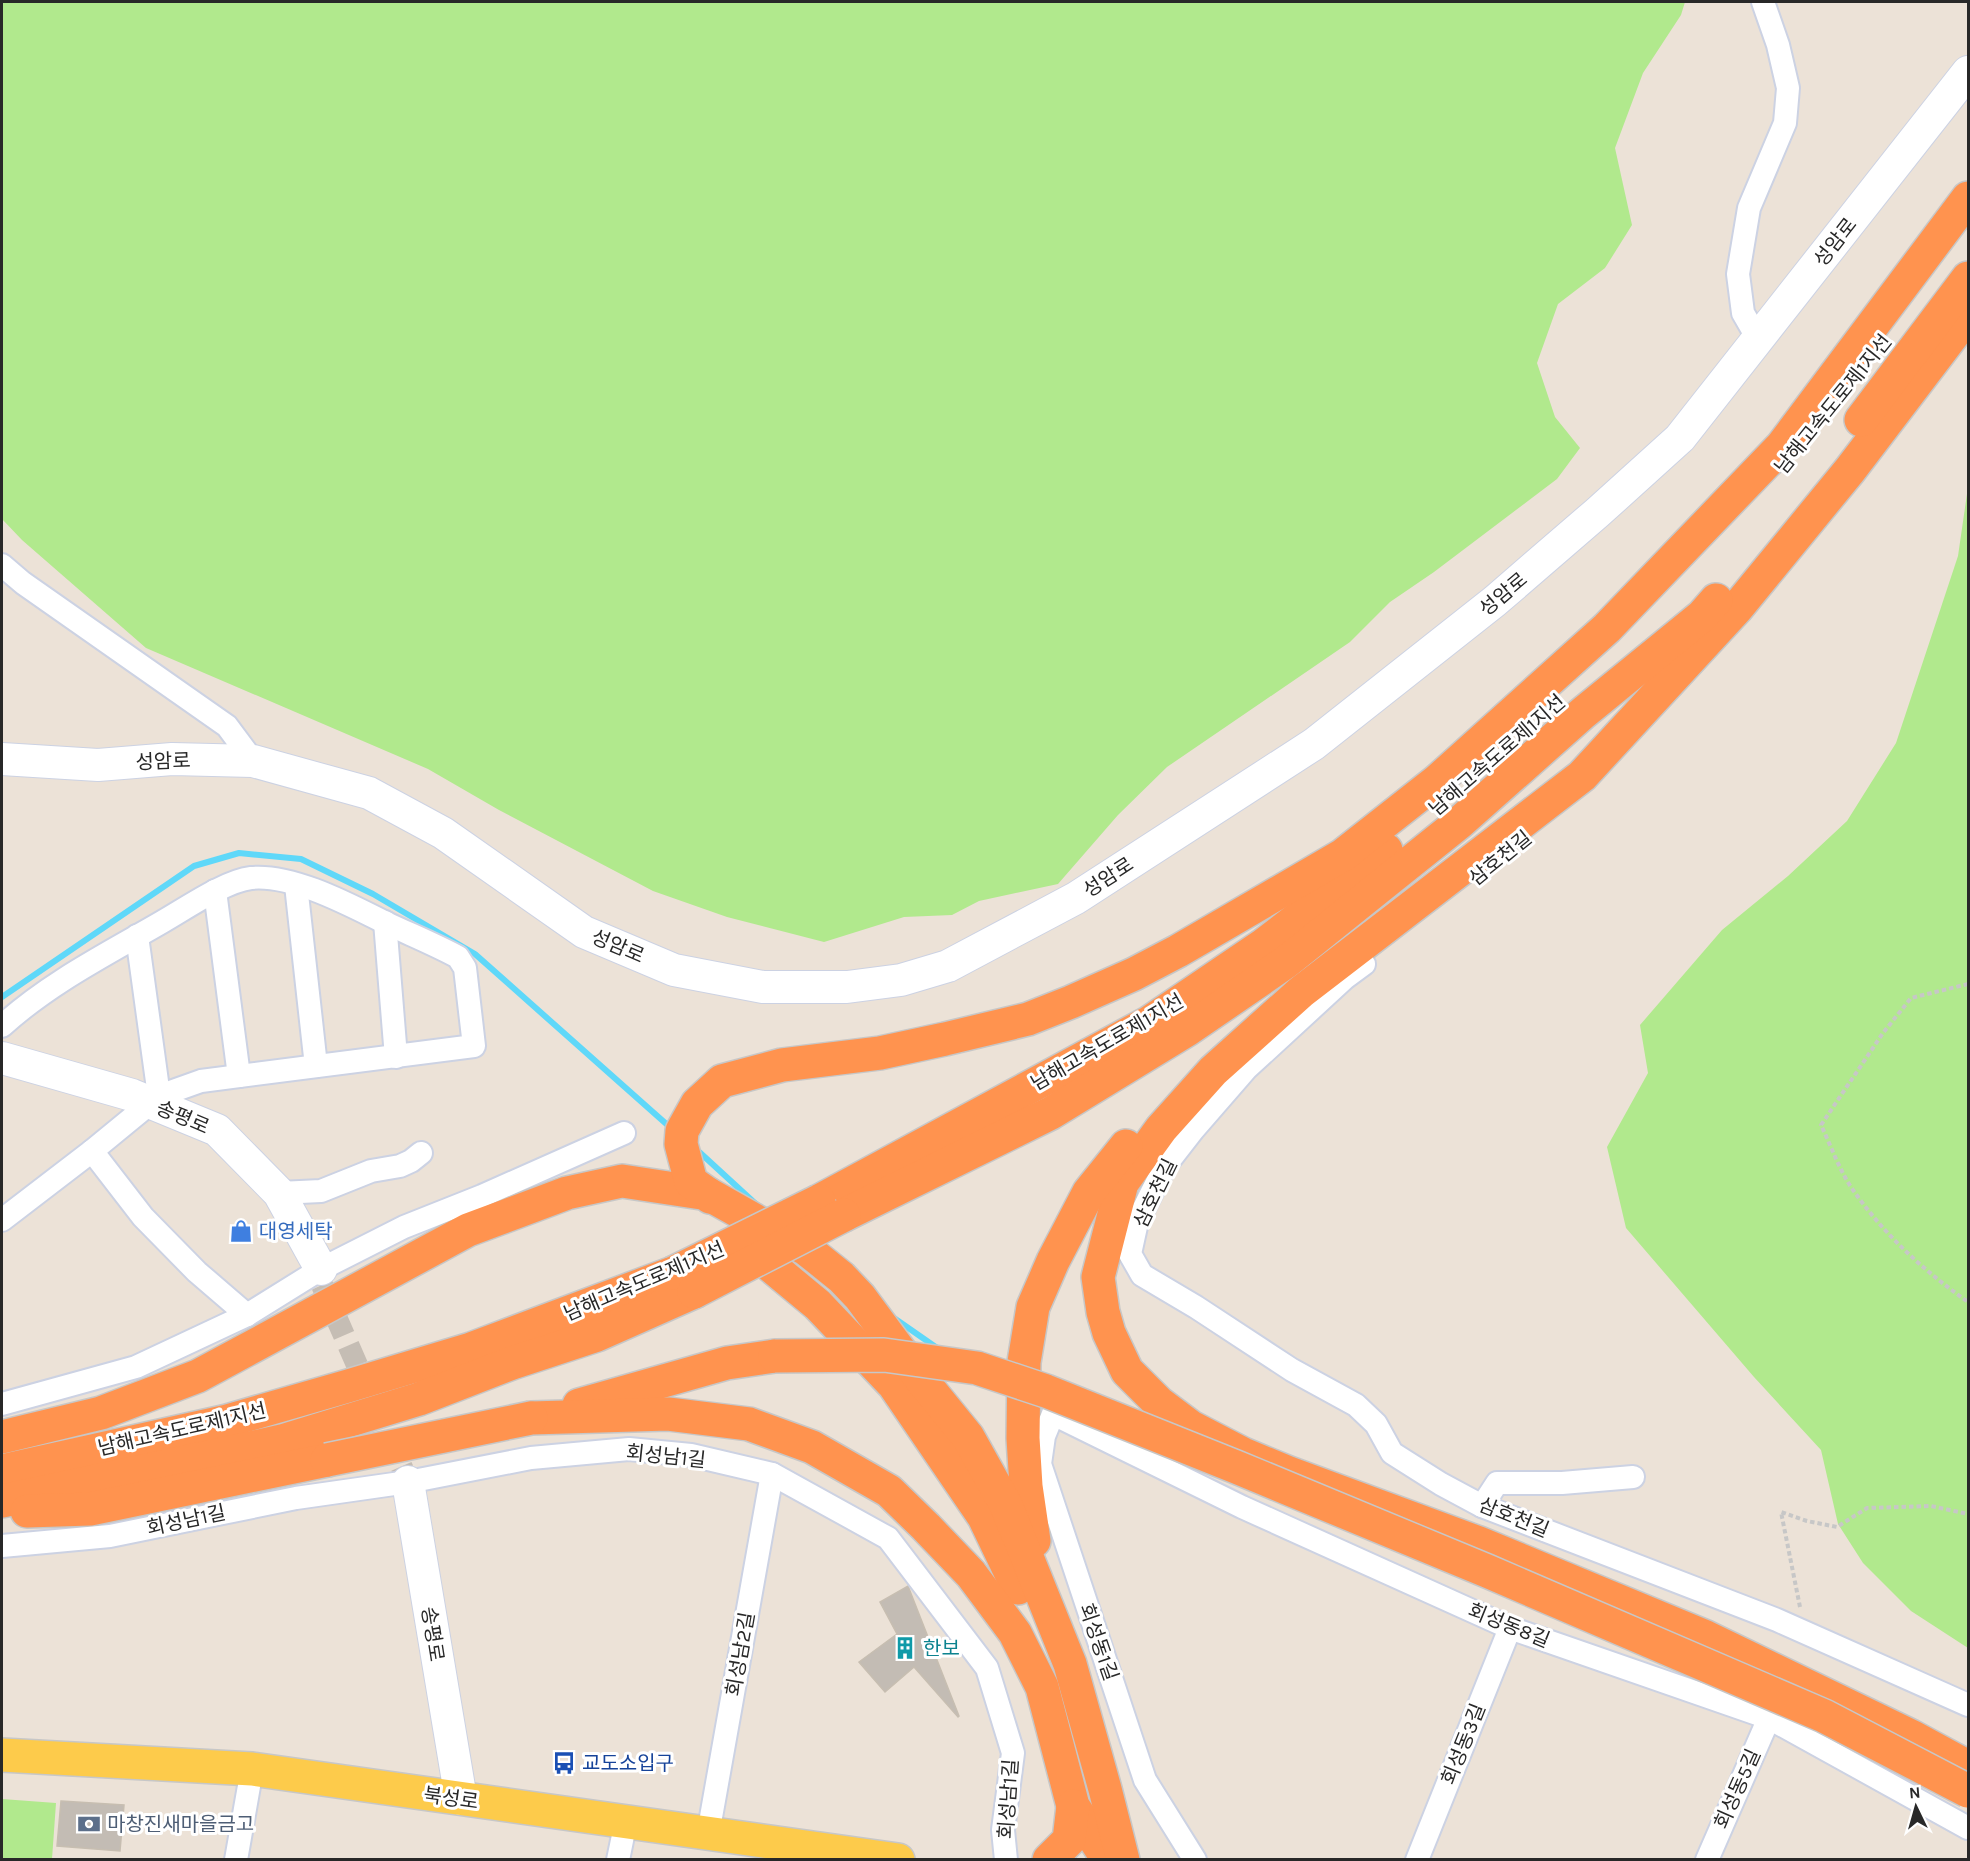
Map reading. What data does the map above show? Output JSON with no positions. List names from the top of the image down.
{
  "streets": {
    "highway": ["남해고속도로제1지선"],
    "main road": ["성암로", "송평로", "북성로"],
    "street": [
      "삼호천길",
      "회성남1길",
      "회성동8길",
      "회성동1길",
      "회성남2길",
      "회성동3길",
      "회성동5길"
    ]
  },
  "crossings": [
    ["송평로", "회성남1길"],
    ["송평로", "북성로"],
    ["회성남1길", "회성남2길"],
    ["회성동8길", "회성동1길"],
    ["회성동8길", "회성동3길"],
    ["회성동8길", "회성동5길"],
    ["회성남2길", "북성로"]
  ],
  "places": {
    "shop": ["대영세탁"],
    "building": ["한보"],
    "bus stop": ["교도소입구"],
    "bank": ["마창진새마을금고"]
  },
  "north": "top"
}
